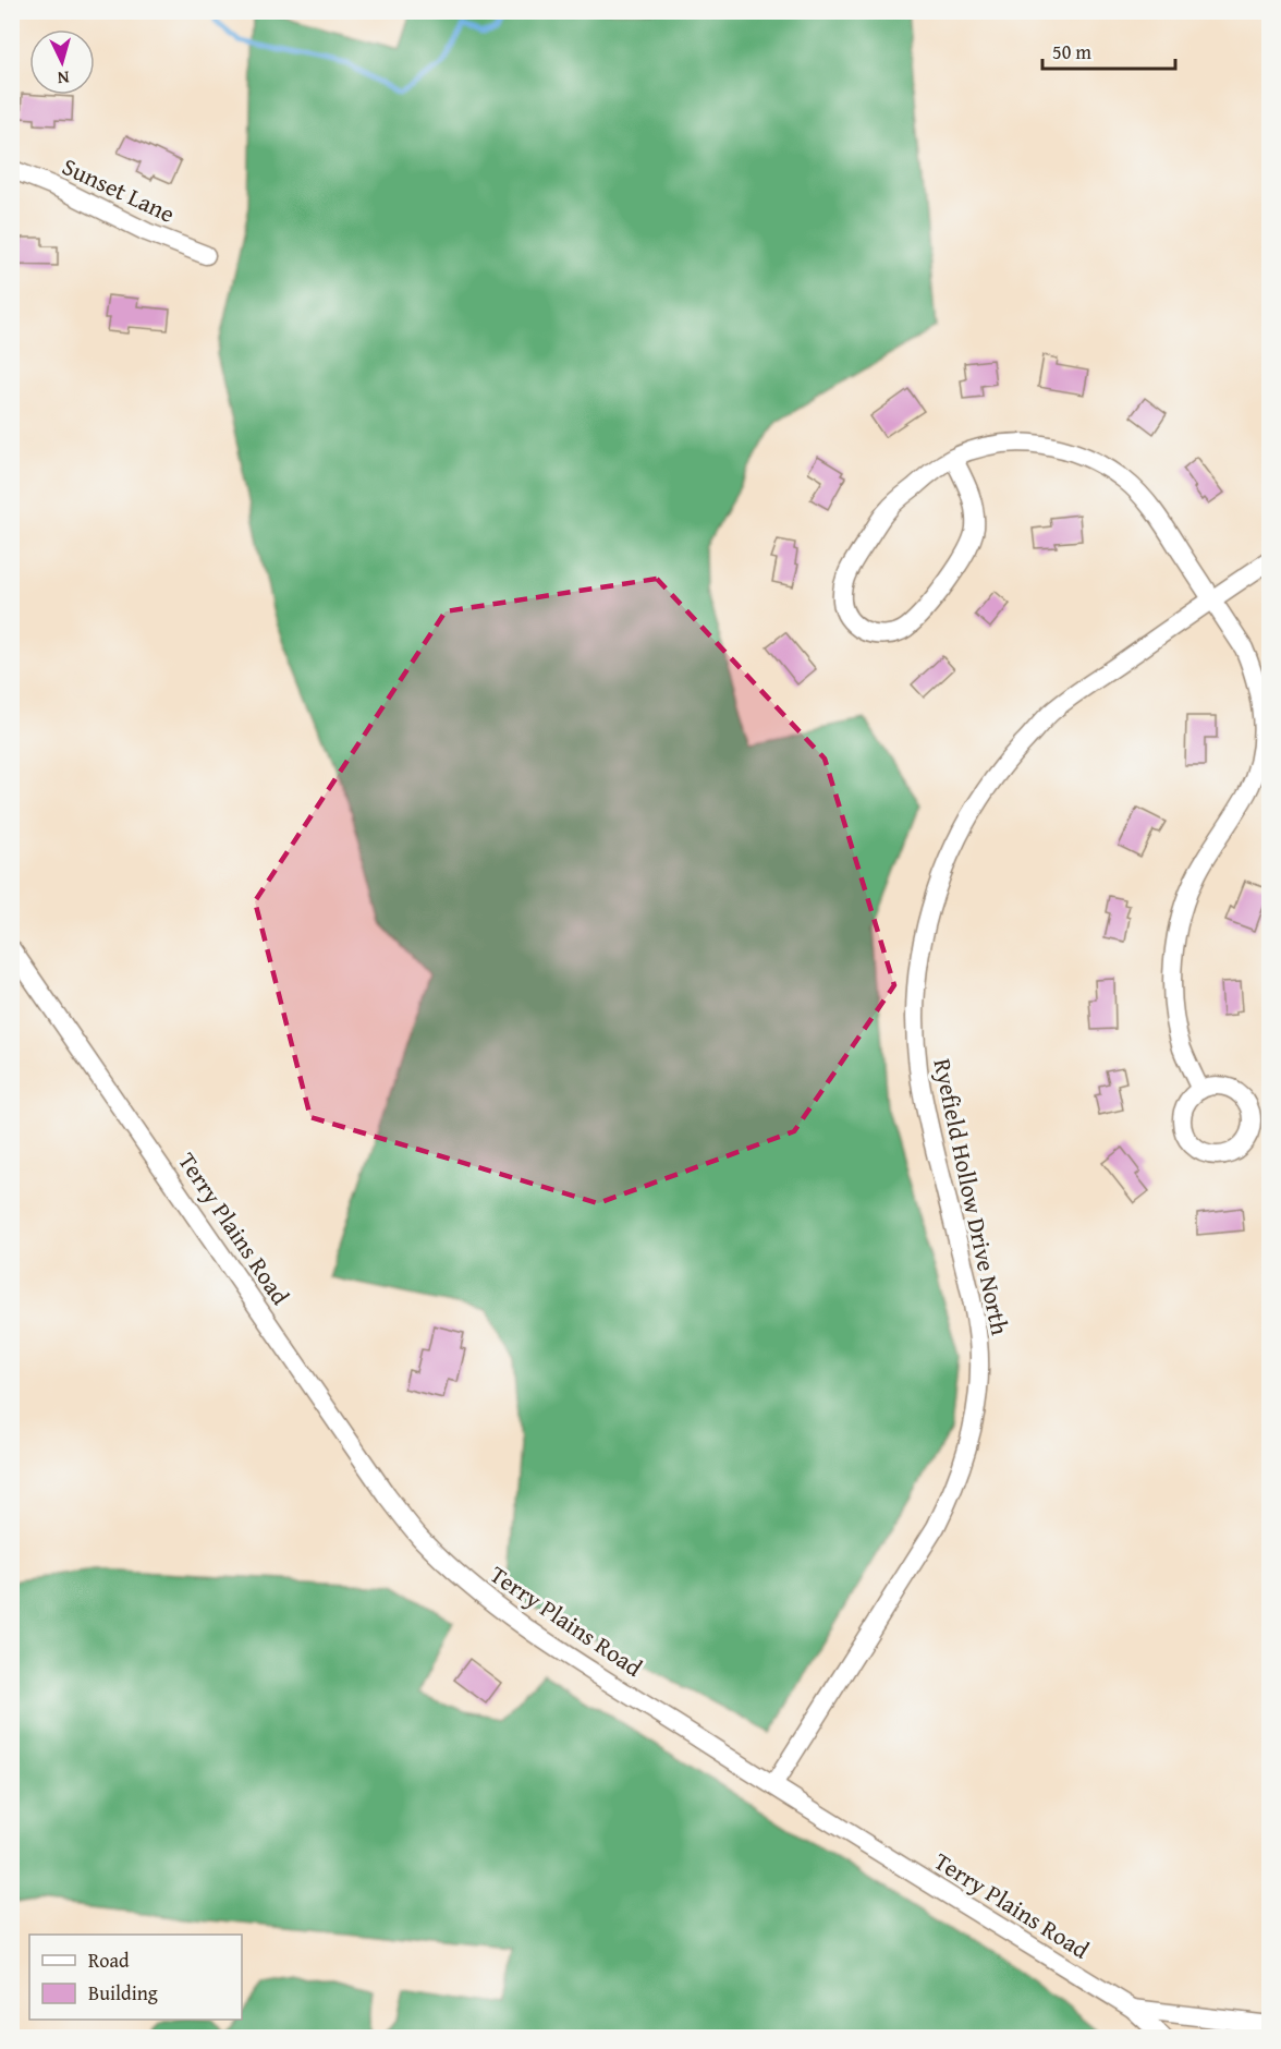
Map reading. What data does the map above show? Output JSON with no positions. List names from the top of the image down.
{
  "streets": {
    "street": ["Sunset Lane", "Ryefield Hollow Drive North", "Terry Plains Road"]
  },
  "crossings": [
    ["Ryefield Hollow Drive North", "Terry Plains Road"]
  ],
  "legend": ["Road", "Building"],
  "scale_bar": "50 m",
  "north": "bottom"
}
